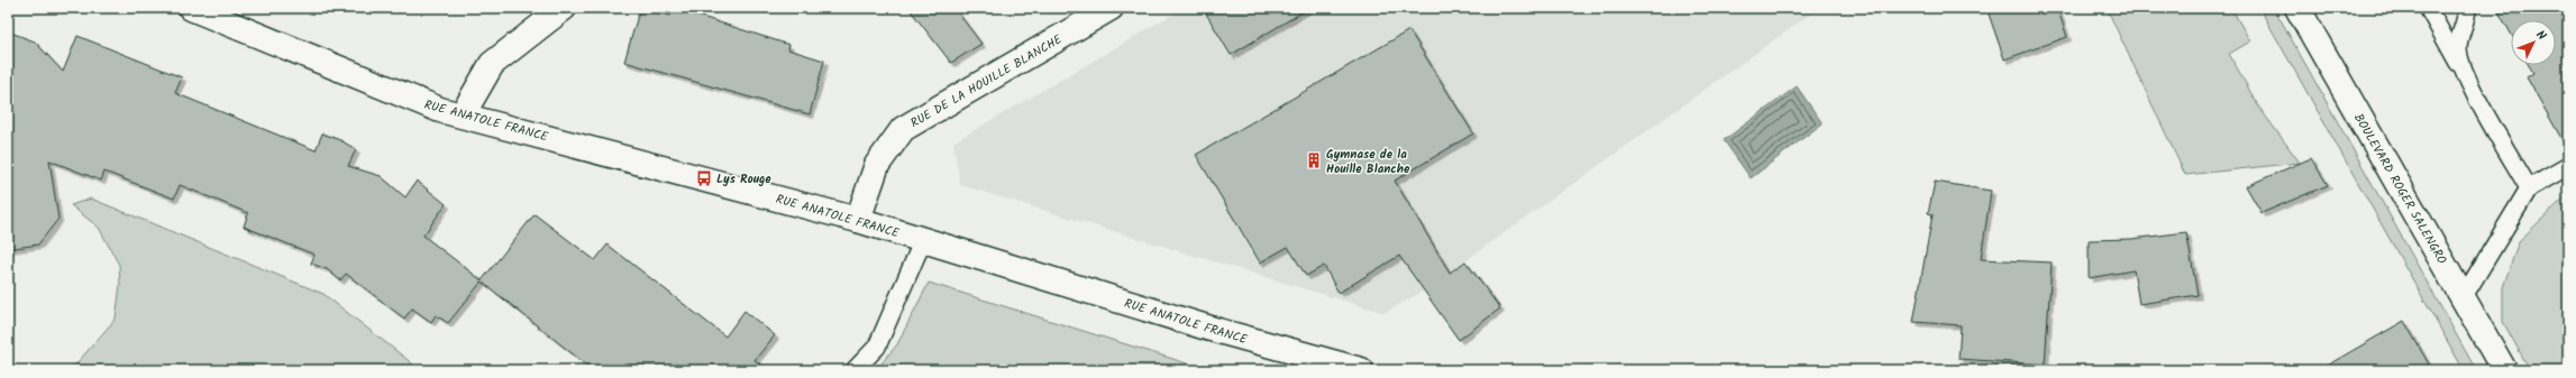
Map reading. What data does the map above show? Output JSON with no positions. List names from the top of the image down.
{
  "streets": {
    "street": ["RUE DE LA HOUILLE BLANCHE", "RUE ANATOLE FRANCE", "BOULEVARD ROGER SALENGRO"]
  },
  "crossings": [
    ["RUE DE LA HOUILLE BLANCHE", "RUE ANATOLE FRANCE"]
  ],
  "places": {
    "building": ["Gymnase de la Houille Blanche"],
    "bus stop": ["Lys Rouge"]
  },
  "north": "top right"
}
